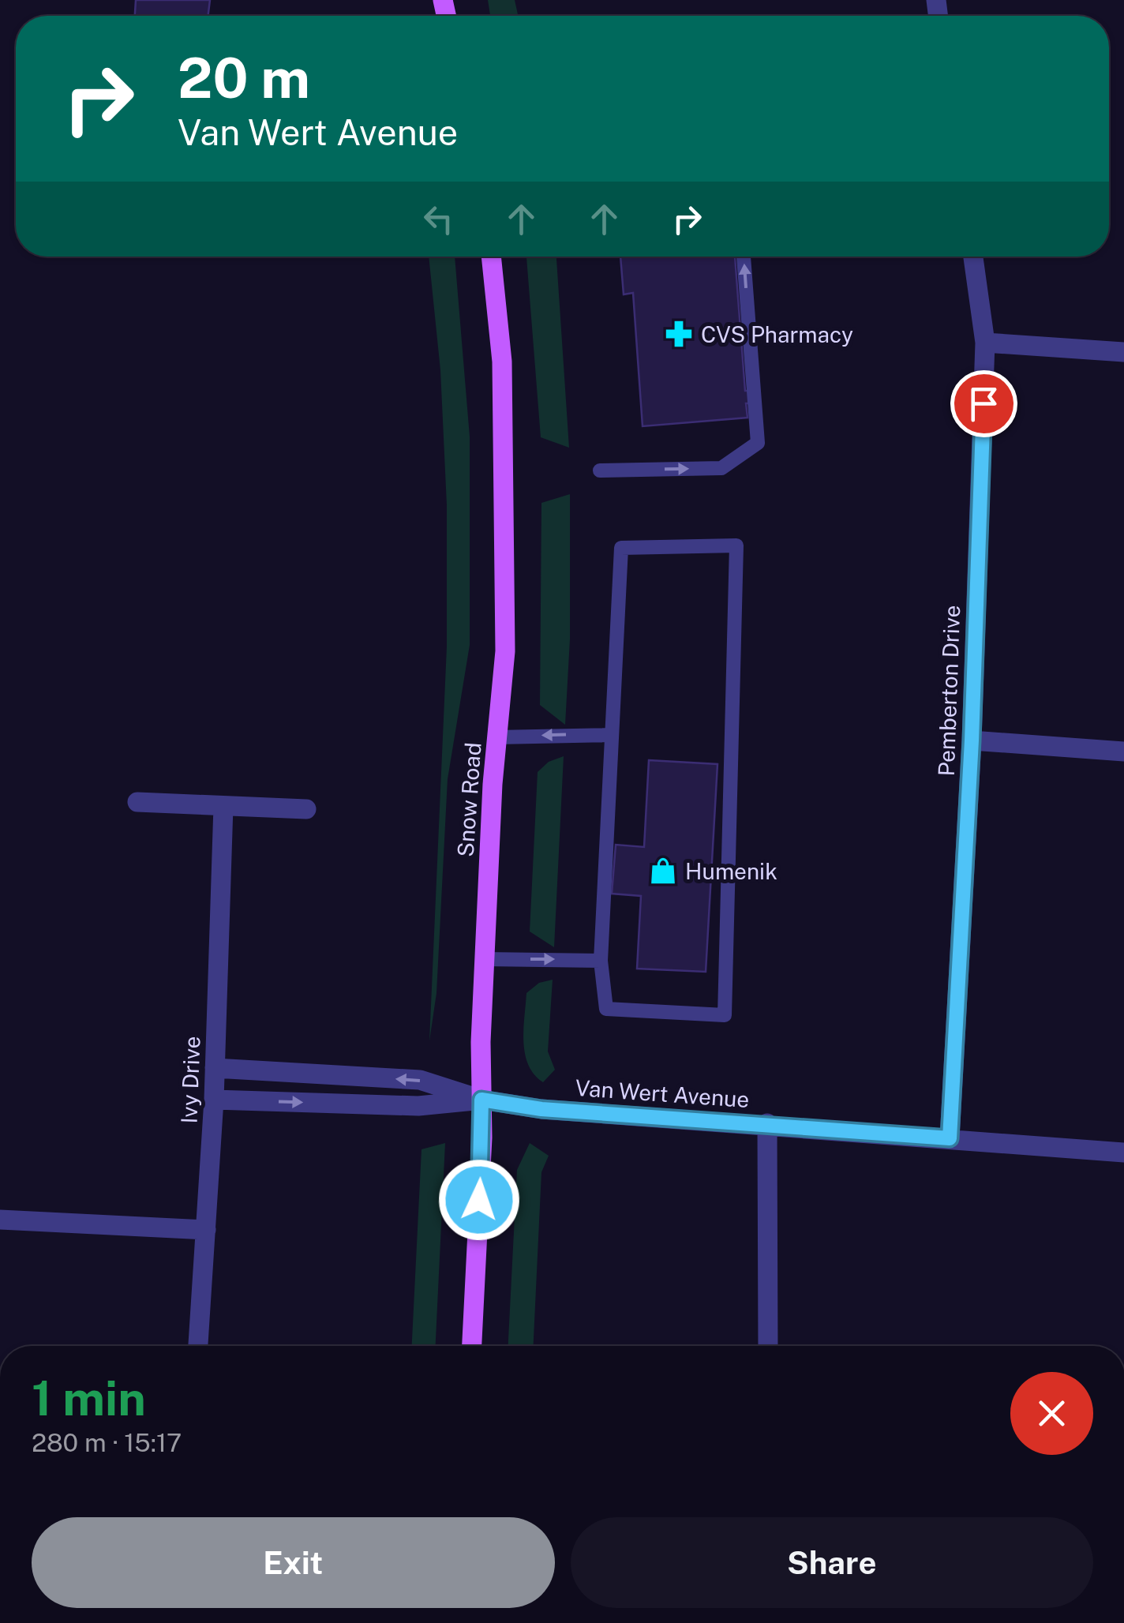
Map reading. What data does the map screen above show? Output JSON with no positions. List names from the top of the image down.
{
  "streets": {
    "main road": ["Snow Road"],
    "street": ["Pemberton Drive", "Ivy Drive", "Van Wert Avenue"]
  },
  "crossings": [
    ["Pemberton Drive", "Van Wert Avenue"],
    ["Snow Road", "Van Wert Avenue"],
    ["Ivy Drive", "Van Wert Avenue"]
  ],
  "places": {
    "pharmacy": ["CVS Pharmacy"],
    "shop": ["Humenik"]
  },
  "page": {
    "turn": ["20 m", "Van Wert Avenue"],
    "heading": ["1 min", "280 m · 15:17"],
    "buttons": ["Exit", "Share"]
  }
}
